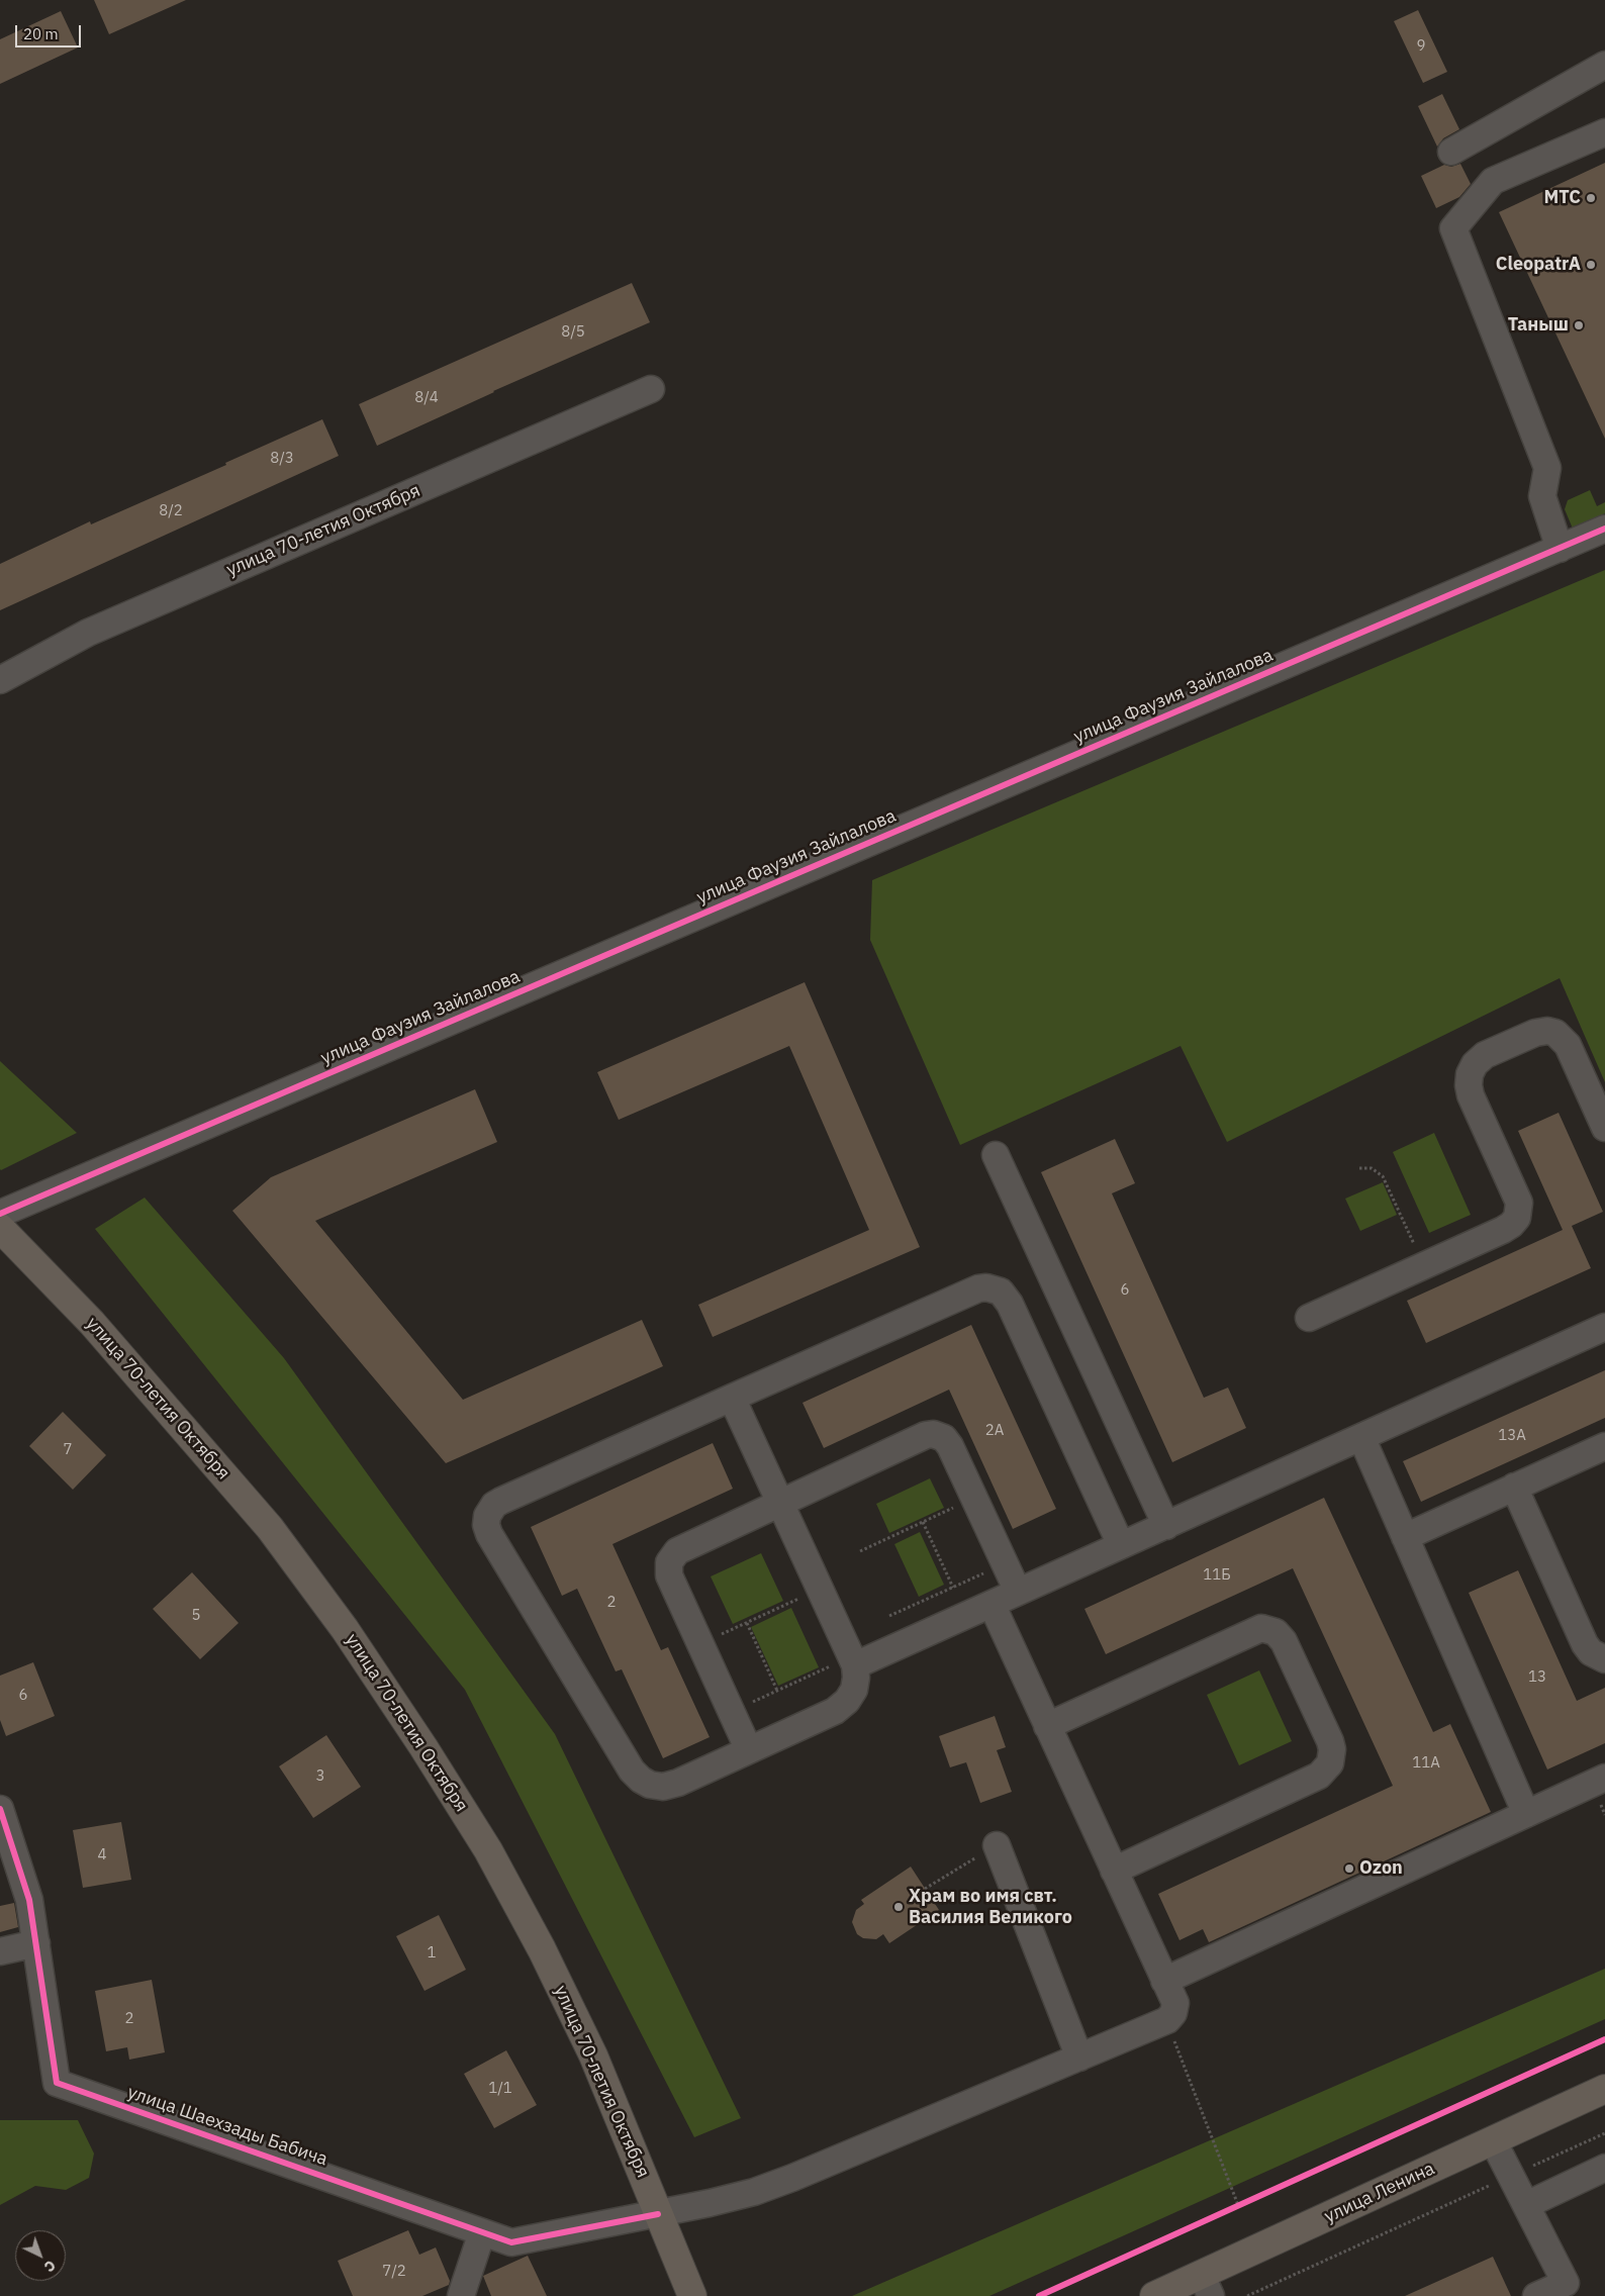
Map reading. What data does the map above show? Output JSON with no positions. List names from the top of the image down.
{
  "streets": {
    "main road": ["улица 70-летия Октября", "улица Ленина"],
    "street": ["улица Фаузия Зайлалова", "улица Шаехзады Бабича"]
  },
  "crossings": [
    ["улица 70-летия Октября", "улица Шаехзады Бабича"]
  ],
  "places": [
    "МТС",
    "CleopatrA",
    "Таныш",
    "Ozon",
    "Храм во имя свт. Василия Великого"
  ],
  "house_numbers": [
    "9",
    "8/5",
    "8/4",
    "8/3",
    "8/2",
    "6",
    "2А",
    "13А",
    "7",
    "11Б",
    "2",
    "5",
    "13",
    "6",
    "11А",
    "3",
    "4",
    "1",
    "2",
    "1/1",
    "7/2"
  ],
  "scale_bar": "20 m",
  "north": "bottom right"
}
